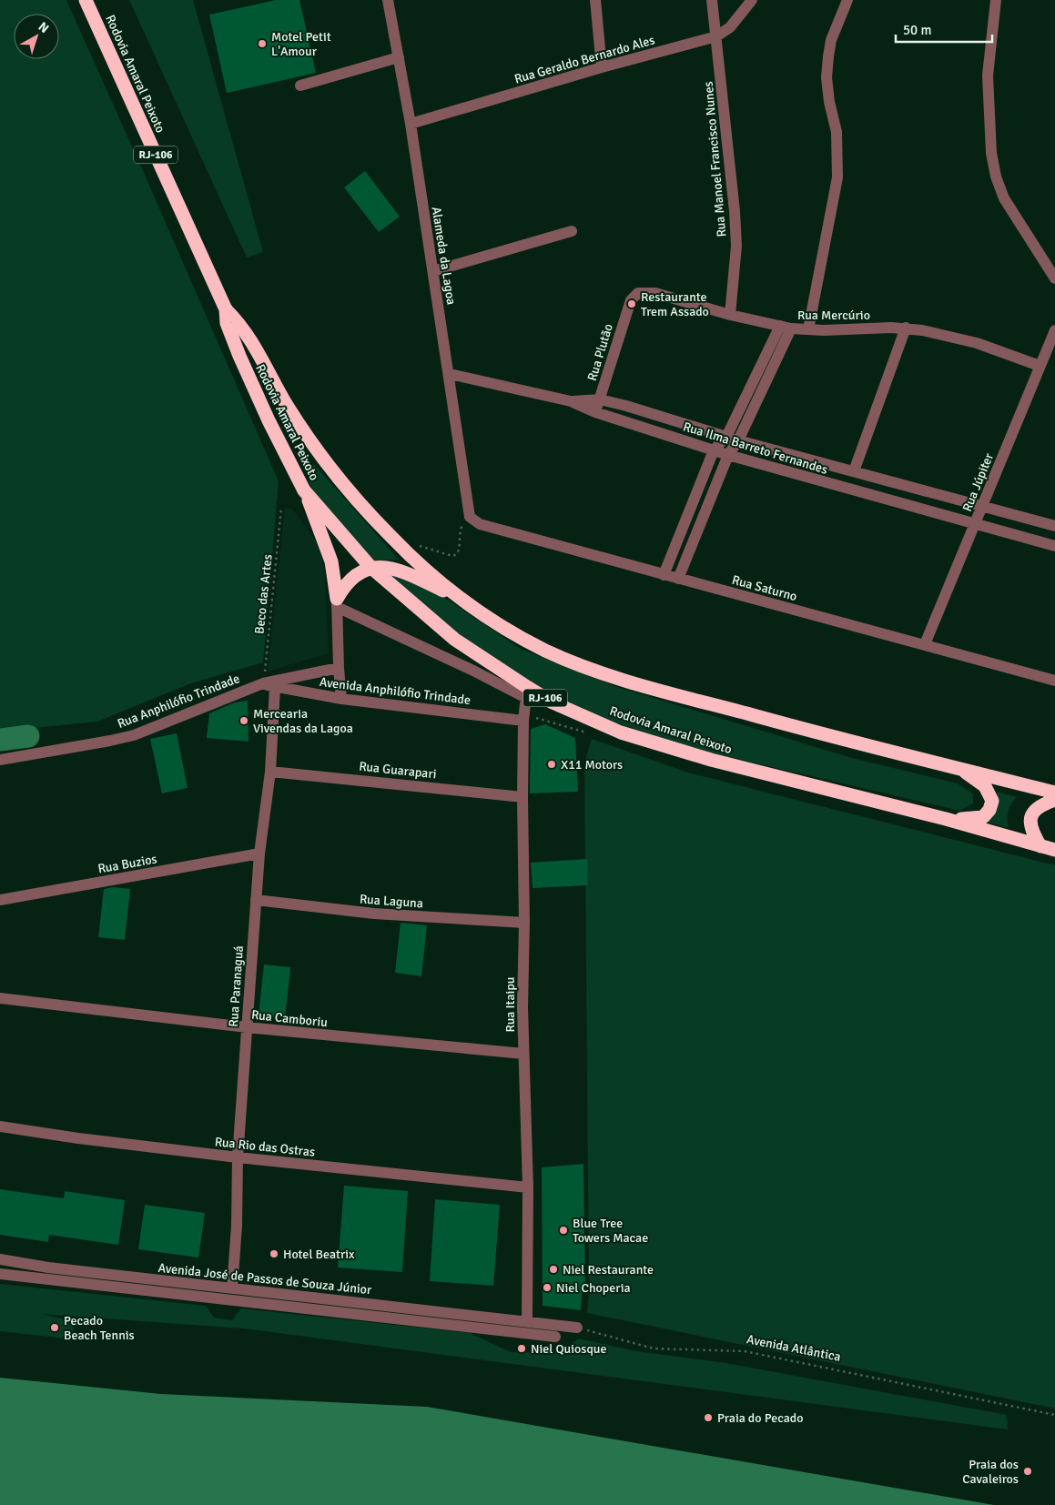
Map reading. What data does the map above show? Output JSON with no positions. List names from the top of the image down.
{
  "streets": {
    "highway": ["Rodovia Amaral Peixoto", "RJ-106"],
    "street": [
      "Rua Geraldo Bernardo Ales",
      "Rua Manoel Francisco Nunes",
      "Alameda da Lagoa",
      "Rua Mercúrio",
      "Rua Plutão",
      "Rua Ilma Barreto Fernandes",
      "Rua Júpiter",
      "Rua Saturno",
      "Avenida Anphilófio Trindade",
      "Rua Anphilófio Trindade",
      "Rua Guarapari",
      "Rua Buzios",
      "Rua Laguna",
      "Rua Paranaguá",
      "Rua Itaipu",
      "Rua Camboriu",
      "Rua Rio das Ostras",
      "Avenida José de Passos de Souza Júnior"
    ],
    "path": ["Avenida Atlântica"]
  },
  "crossings": [
    ["Rua Geraldo Bernardo Ales", "Rua Manoel Francisco Nunes"],
    ["Rua Geraldo Bernardo Ales", "Alameda da Lagoa"],
    ["Rodovia Amaral Peixoto", "Rua Itaipu"],
    ["Rua Manoel Francisco Nunes", "Rua Mercúrio"],
    ["Alameda da Lagoa", "Rua Ilma Barreto Fernandes"],
    ["Alameda da Lagoa", "Rua Saturno"],
    ["Rua Mercúrio", "Rua Plutão"],
    ["Rua Mercúrio", "Rua Júpiter"],
    ["Rua Plutão", "Rua Ilma Barreto Fernandes"],
    ["Rua Ilma Barreto Fernandes", "Rua Júpiter"],
    ["Rua Júpiter", "Rua Saturno"],
    ["Avenida Anphilófio Trindade", "Rua Anphilófio Trindade"],
    ["Avenida Anphilófio Trindade", "Rua Paranaguá"],
    ["Avenida Anphilófio Trindade", "Rua Itaipu"],
    ["Rua Anphilófio Trindade", "Rua Paranaguá"],
    ["Rua Guarapari", "Rua Paranaguá"],
    ["Rua Guarapari", "Rua Itaipu"],
    ["Rua Buzios", "Rua Paranaguá"],
    ["Rua Laguna", "Rua Paranaguá"],
    ["Rua Laguna", "Rua Itaipu"],
    ["Rua Paranaguá", "Rua Camboriu"],
    ["Rua Paranaguá", "Rua Rio das Ostras"],
    ["Rua Paranaguá", "Avenida José de Passos de Souza Júnior"],
    ["Rua Itaipu", "Rua Camboriu"],
    ["Rua Itaipu", "Rua Rio das Ostras"],
    ["Rua Itaipu", "Avenida José de Passos de Souza Júnior"]
  ],
  "places": [
    "Motel Petit L'Amour",
    "Restaurante Trem Assado",
    "Mercearia Vivendas da Lagoa",
    "X11 Motors",
    "Blue Tree Towers Macae",
    "Hotel Beatrix",
    "Niel Restaurante",
    "Niel Choperia",
    "Pecado Beach Tennis",
    "Niel Quiosque",
    "Praia do Pecado",
    "Praia dos Cavaleiros"
  ],
  "scale_bar": "50 m",
  "north": "top right"
}
